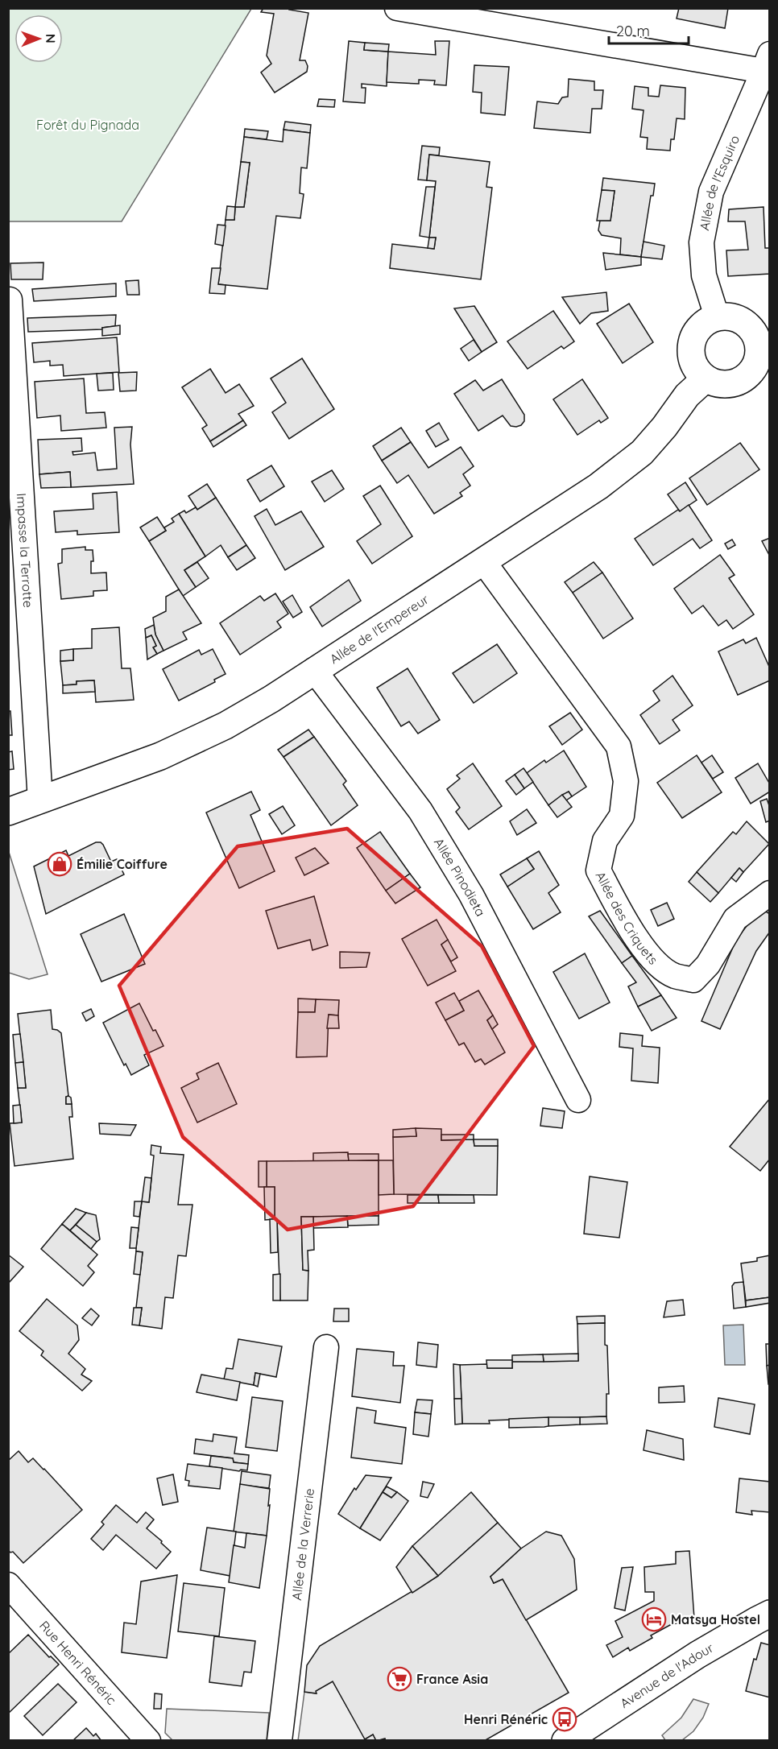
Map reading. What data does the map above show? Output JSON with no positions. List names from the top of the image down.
{
  "streets": {
    "street": [
      "Allée de l'Esquiro",
      "Impasse la Terrotte",
      "Allée de l'Empereur",
      "Allée Pinodieta",
      "Allée des Criquets",
      "Allée de la Verrerie",
      "Rue Henri Rénéric",
      "Avenue de l'Adour"
    ]
  },
  "crossings": [
    ["Allée de l'Esquiro", "Allée de l'Empereur"],
    ["Impasse la Terrotte", "Allée de l'Empereur"],
    ["Allée de l'Empereur", "Allée Pinodieta"],
    ["Allée de l'Empereur", "Allée des Criquets"]
  ],
  "parks": ["Forêt du Pignada"],
  "places": {
    "shop": ["Émilie Coiffure"],
    "hotel": ["Matsya Hostel"],
    "supermarket": ["France Asia"],
    "bus stop": ["Henri Rénéric"]
  },
  "scale_bar": "20 m",
  "north": "right"
}
